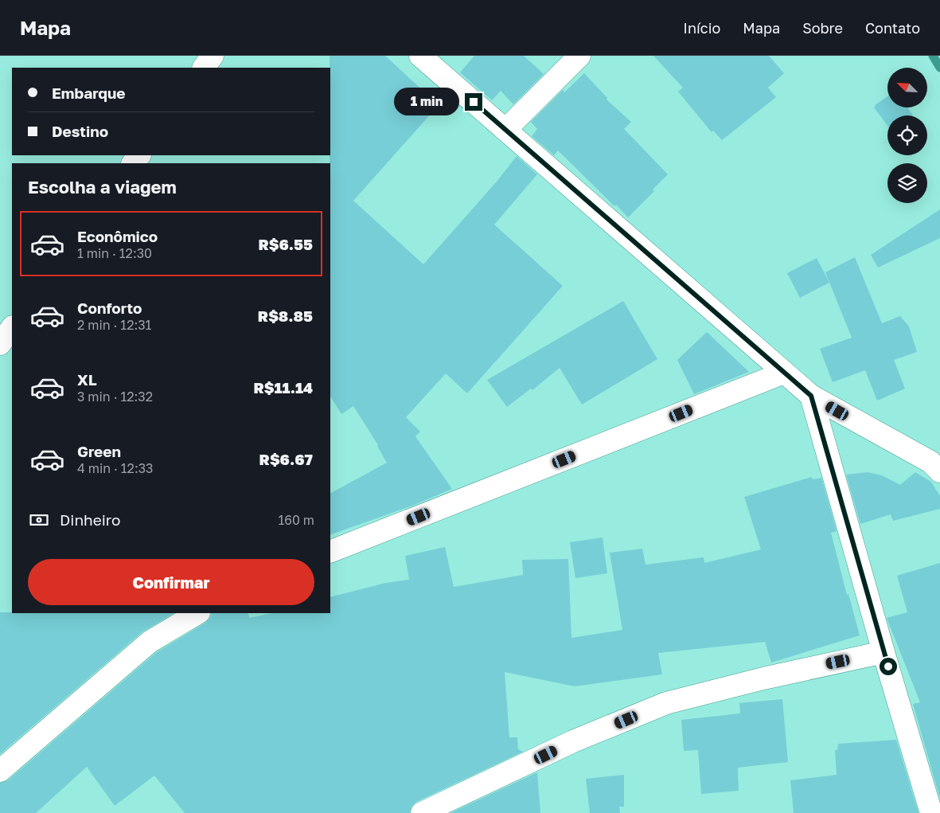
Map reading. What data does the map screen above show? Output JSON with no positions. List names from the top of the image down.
{
  "north": "top left",
  "page": {
    "header": "Mapa",
    "nav": [
      "Início",
      "Mapa",
      "Sobre",
      "Contato"
    ],
    "banner": ["Embarque", "Destino"],
    "bubble": "1 min",
    "heading": "Escolha a viagem",
    "list": [
      {
        "name": "Econômico",
        "note": "1 min · 12:30",
        "value": "R$6.55"
      },
      {
        "name": "Conforto",
        "note": "2 min · 12:31",
        "value": "R$8.85"
      },
      {
        "name": "XL",
        "note": "3 min · 12:32",
        "value": "R$11.14"
      },
      {
        "name": "Green",
        "note": "4 min · 12:33",
        "value": "R$6.67"
      }
    ],
    "pay": ["Dinheiro", "160 m"],
    "buttons": "Confirmar"
  }
}
